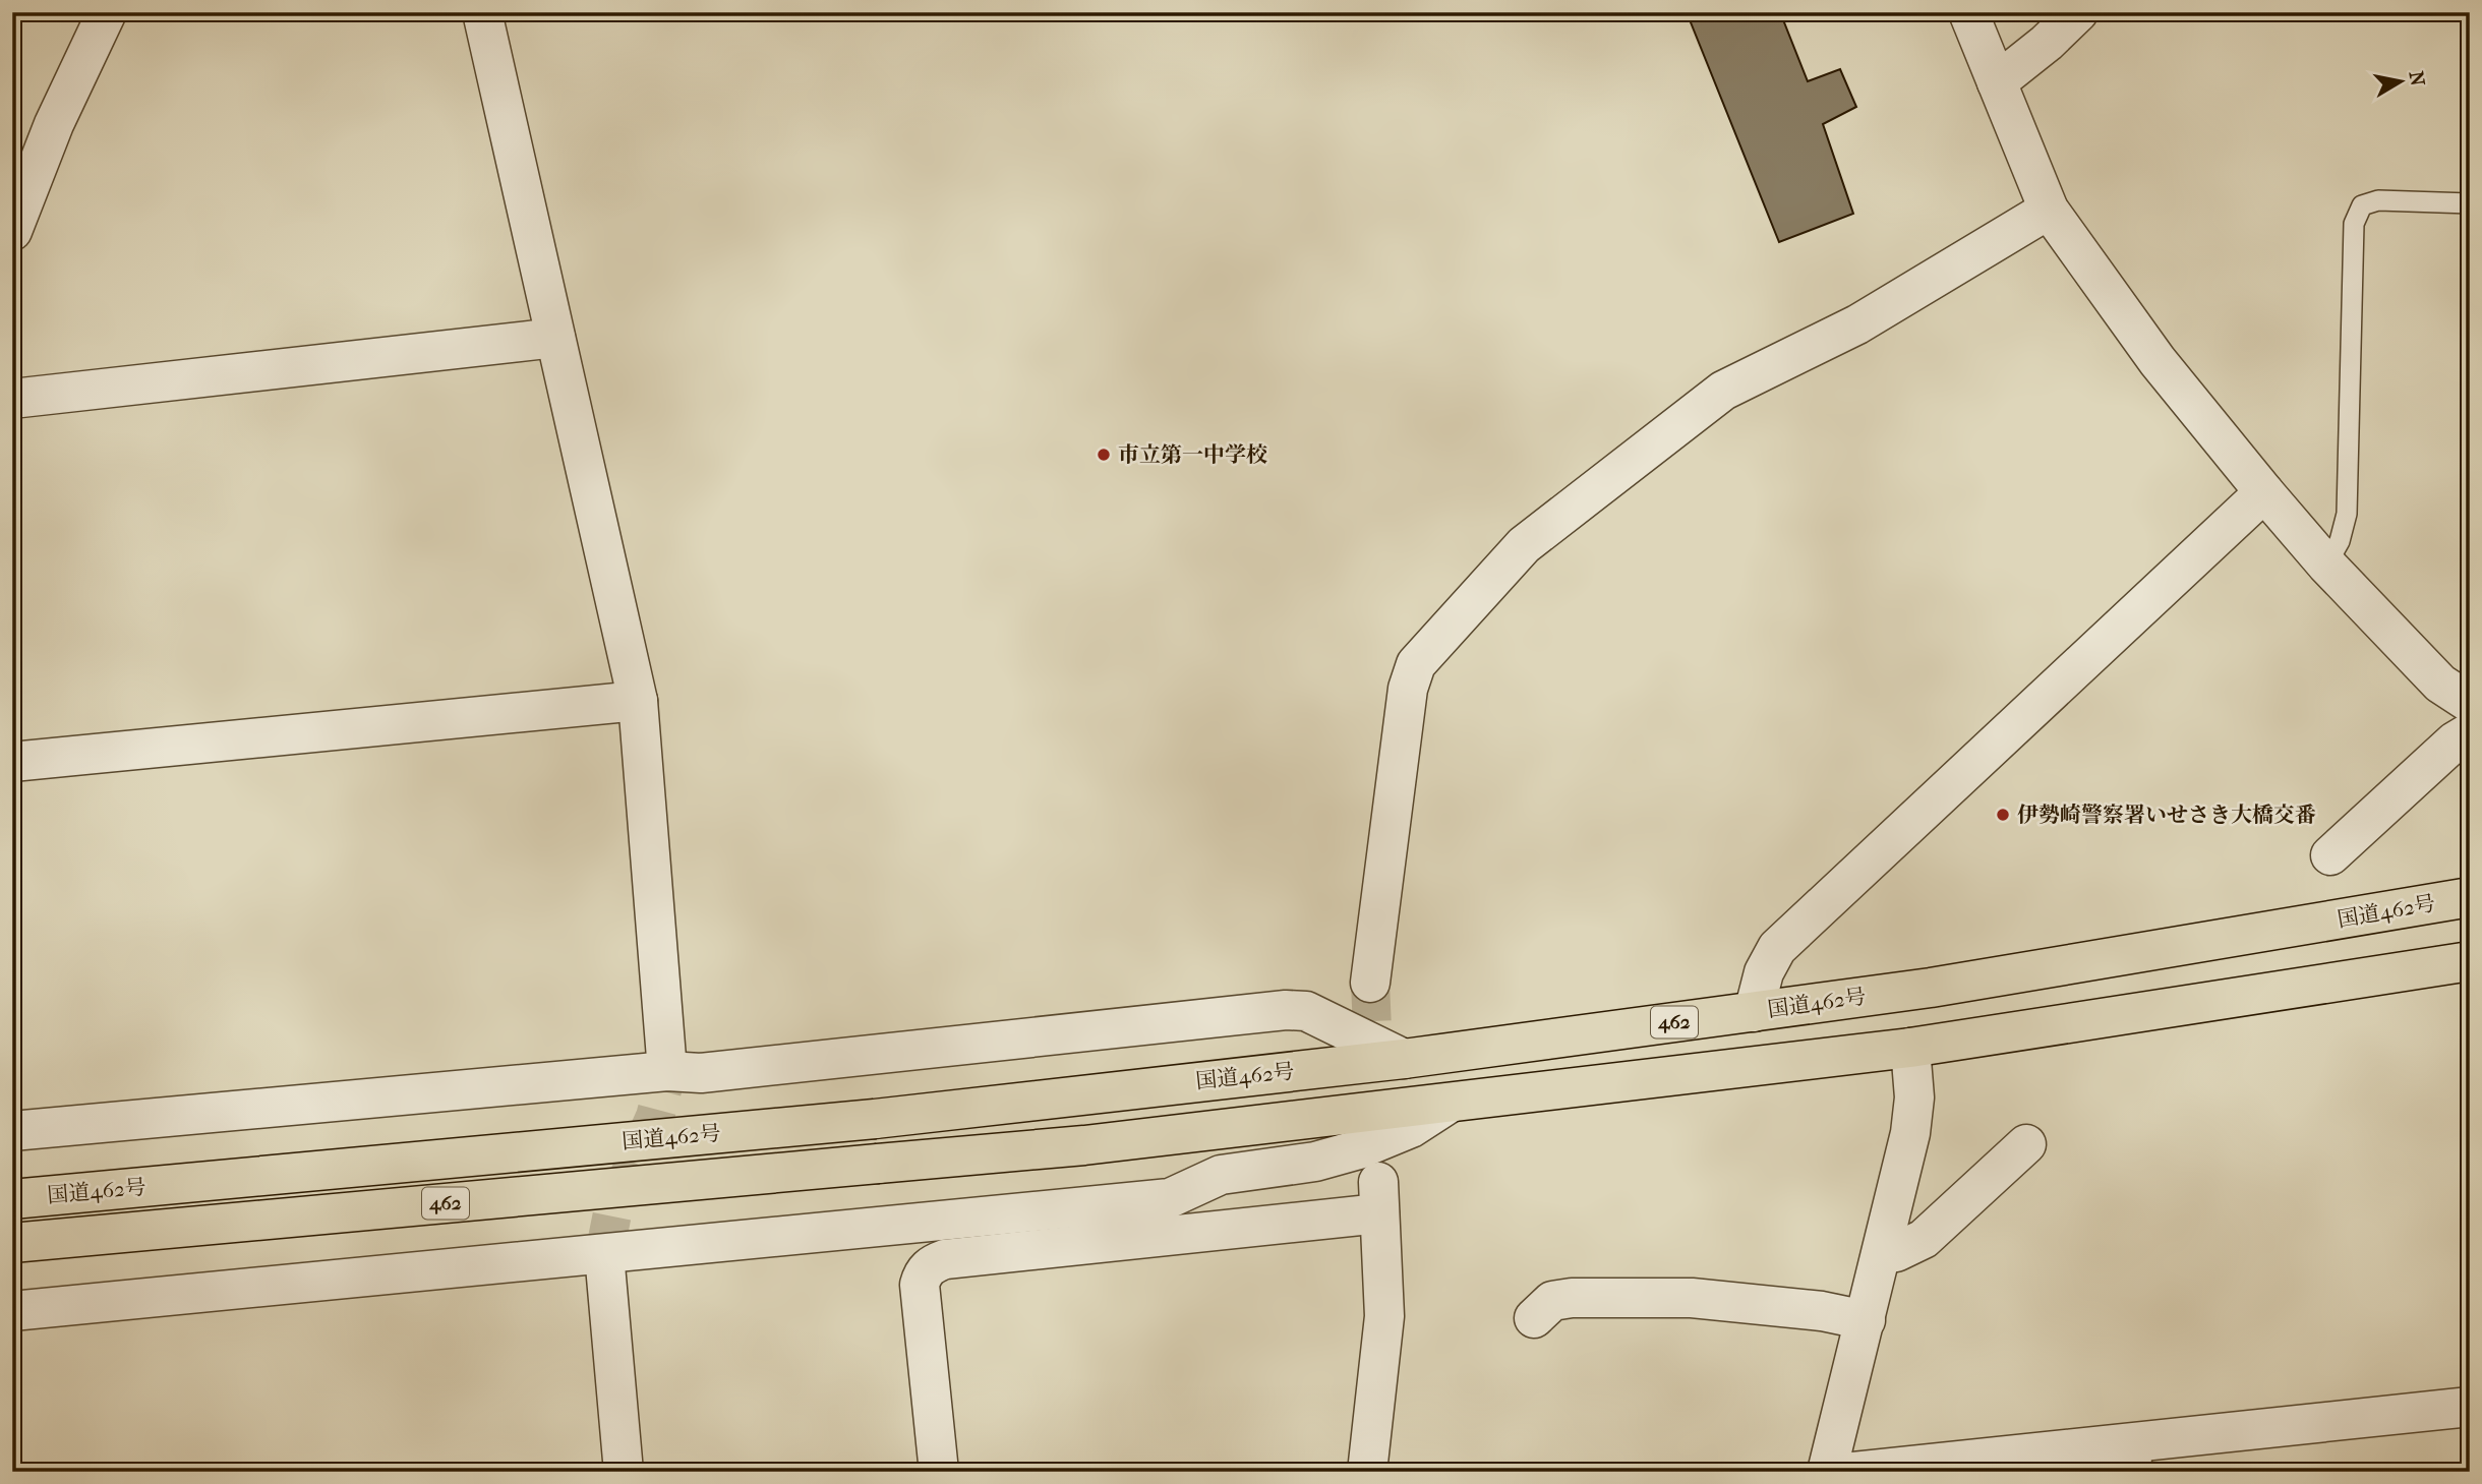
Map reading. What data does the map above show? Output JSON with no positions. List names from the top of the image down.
{
  "streets": {
    "highway": ["国道462号", "462"]
  },
  "places": ["市立第一中学校", "伊勢崎警察署いせさき大橋交番"],
  "north": "right"
}
